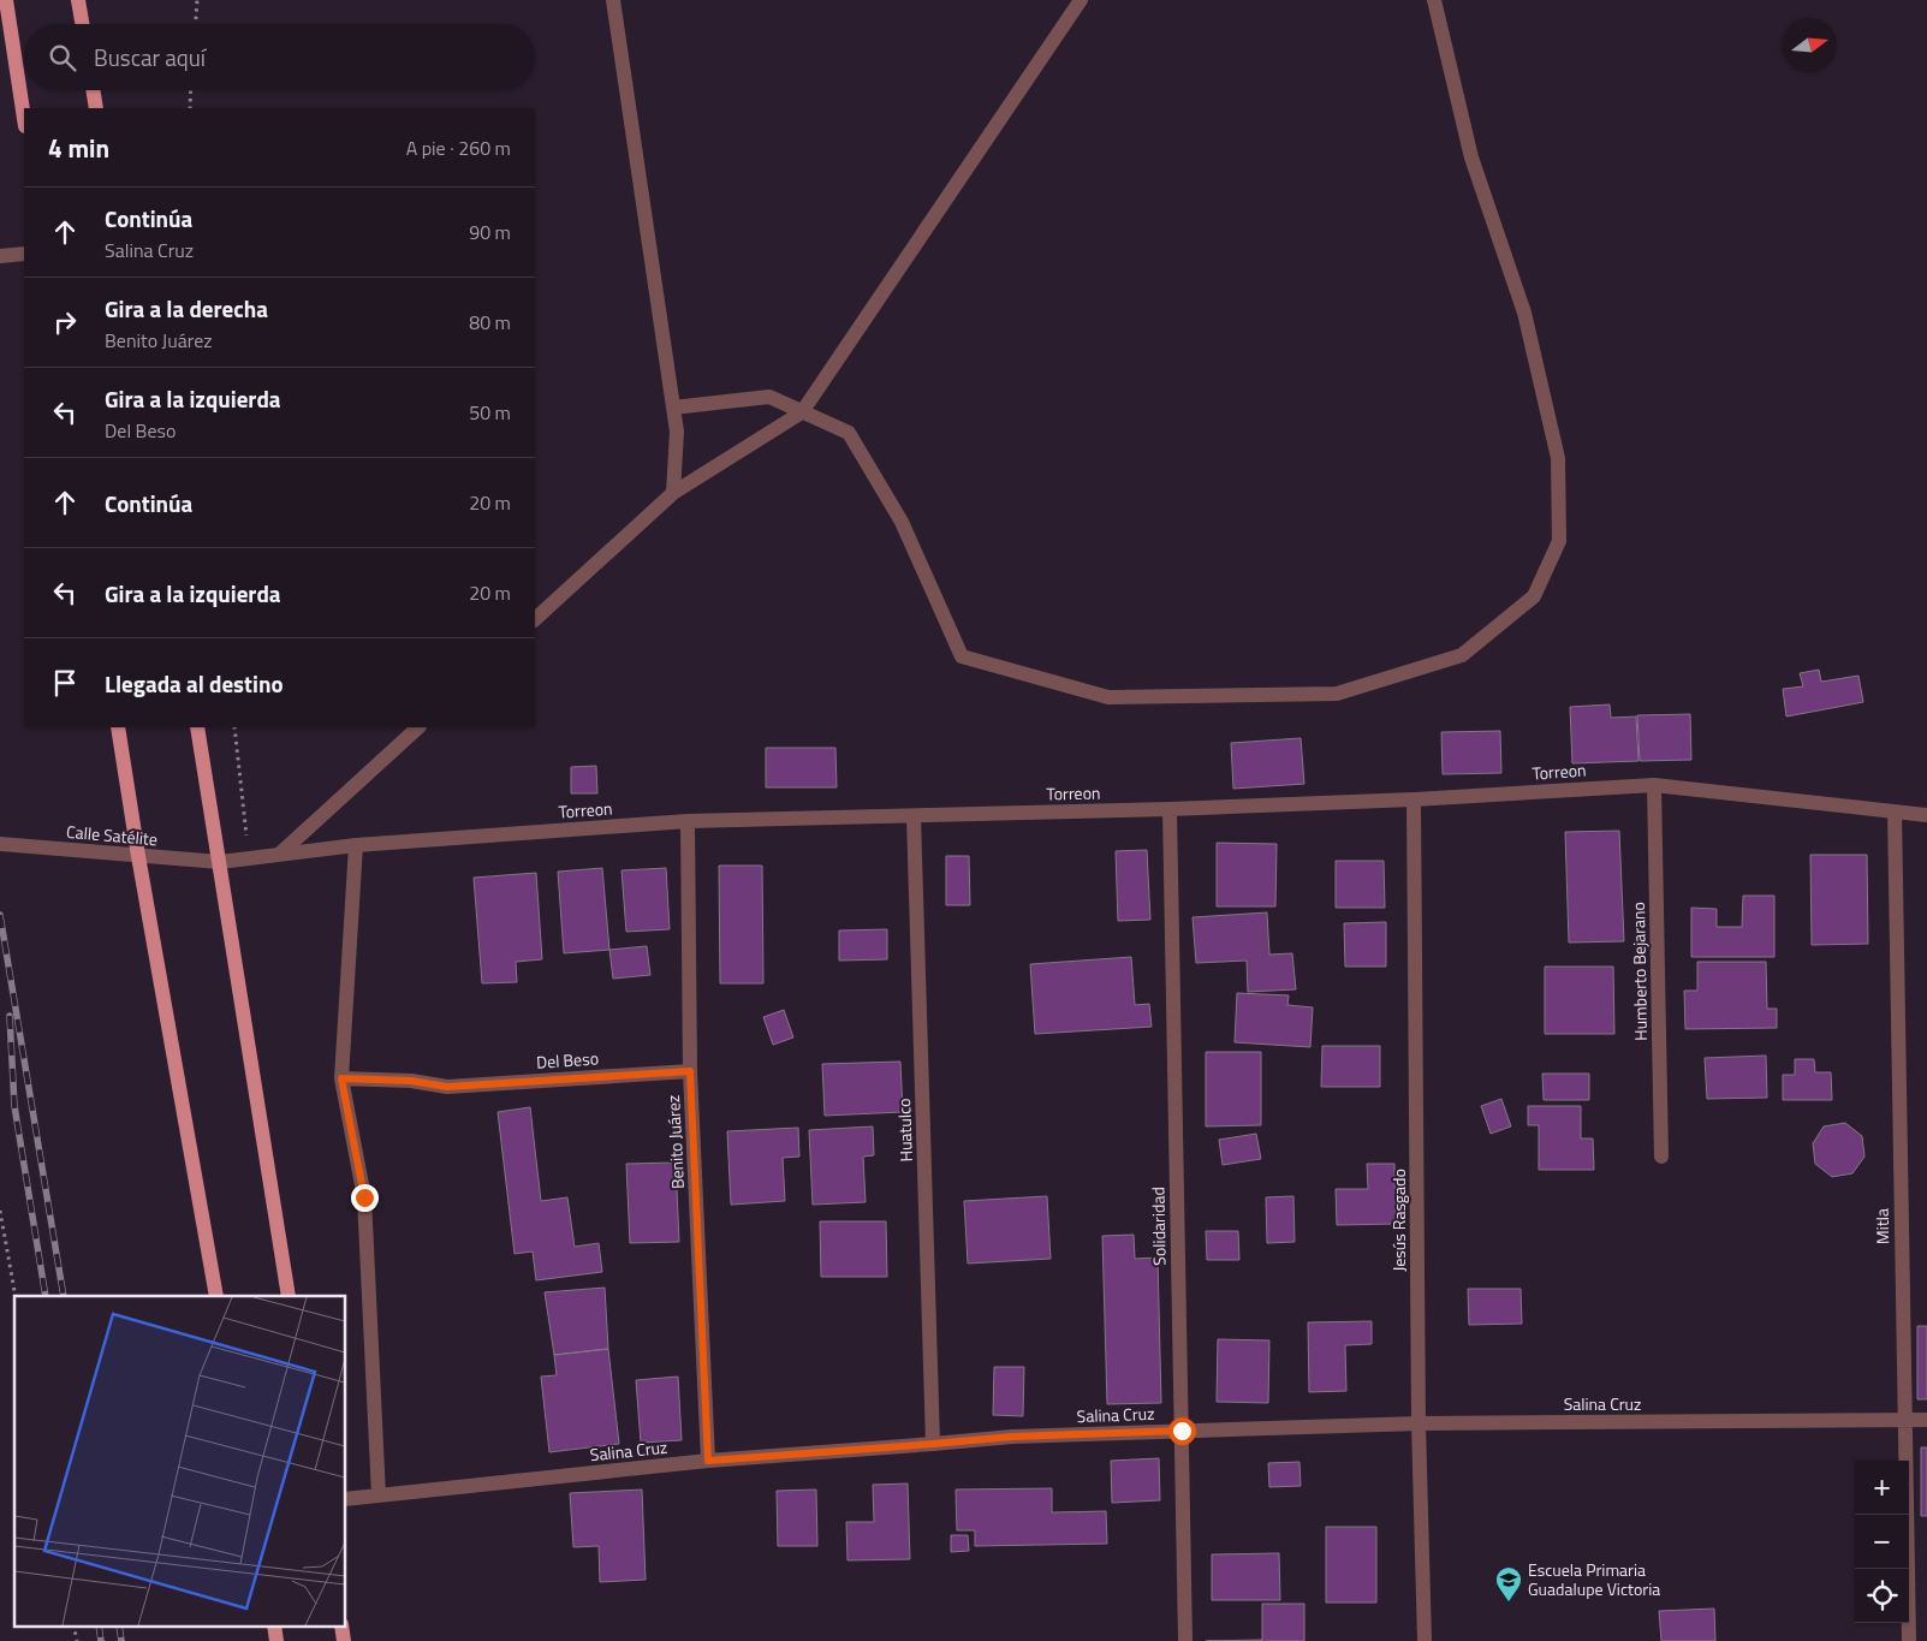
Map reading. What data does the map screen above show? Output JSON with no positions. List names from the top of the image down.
{
  "streets": {
    "street": [
      "Torreon",
      "Calle Satélite",
      "Humberto Bejarano",
      "Del Beso",
      "Huatulco",
      "Benito Juárez",
      "Jesús Rasgado",
      "Solidaridad",
      "Mitla",
      "Salina Cruz"
    ]
  },
  "crossings": [
    ["Torreon", "Calle Satélite"],
    ["Torreon", "Humberto Bejarano"],
    ["Torreon", "Huatulco"],
    ["Torreon", "Benito Juárez"],
    ["Torreon", "Jesús Rasgado"],
    ["Torreon", "Solidaridad"],
    ["Torreon", "Mitla"],
    ["Del Beso", "Benito Juárez"],
    ["Huatulco", "Salina Cruz"],
    ["Benito Juárez", "Salina Cruz"],
    ["Jesús Rasgado", "Salina Cruz"],
    ["Solidaridad", "Salina Cruz"],
    ["Mitla", "Salina Cruz"]
  ],
  "places": {
    "school or university": ["Escuela Primaria Guadalupe Victoria"]
  },
  "north": "right",
  "page": {
    "search": "Buscar aquí",
    "heading": ["4 min", "A pie · 260 m"],
    "list": [
      ["Continúa", "Salina Cruz", "90 m"],
      ["Gira a la derecha", "Benito Juárez", "80 m"],
      ["Gira a la izquierda", "Del Beso", "50 m"],
      ["Continúa", "20 m"],
      ["Gira a la izquierda", "20 m"],
      "Llegada al destino"
    ],
    "map_buttons": ["+", "−"]
  }
}
